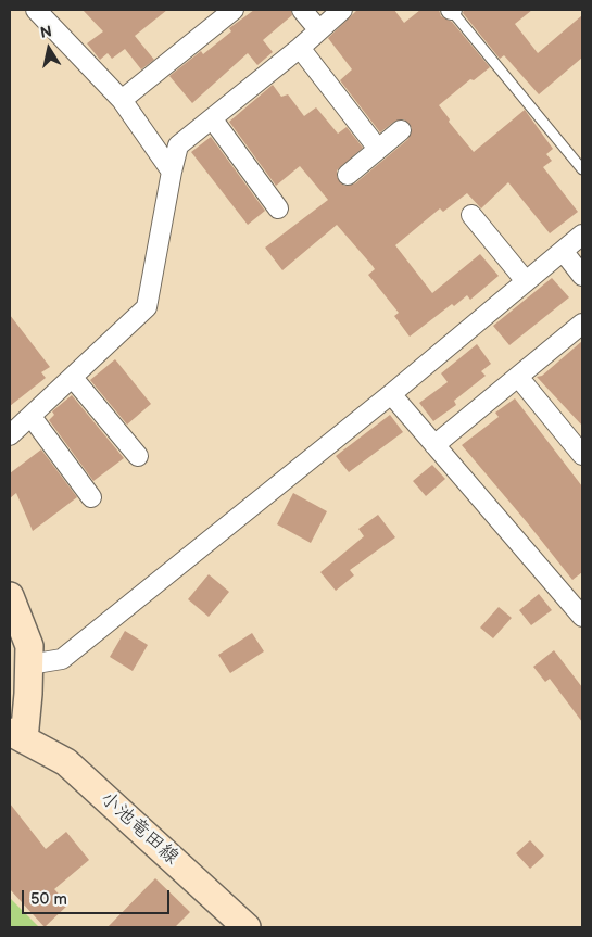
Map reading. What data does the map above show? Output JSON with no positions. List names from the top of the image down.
{
  "streets": {
    "main road": ["小池竜田線"]
  },
  "scale_bar": "50 m",
  "north": "top"
}
